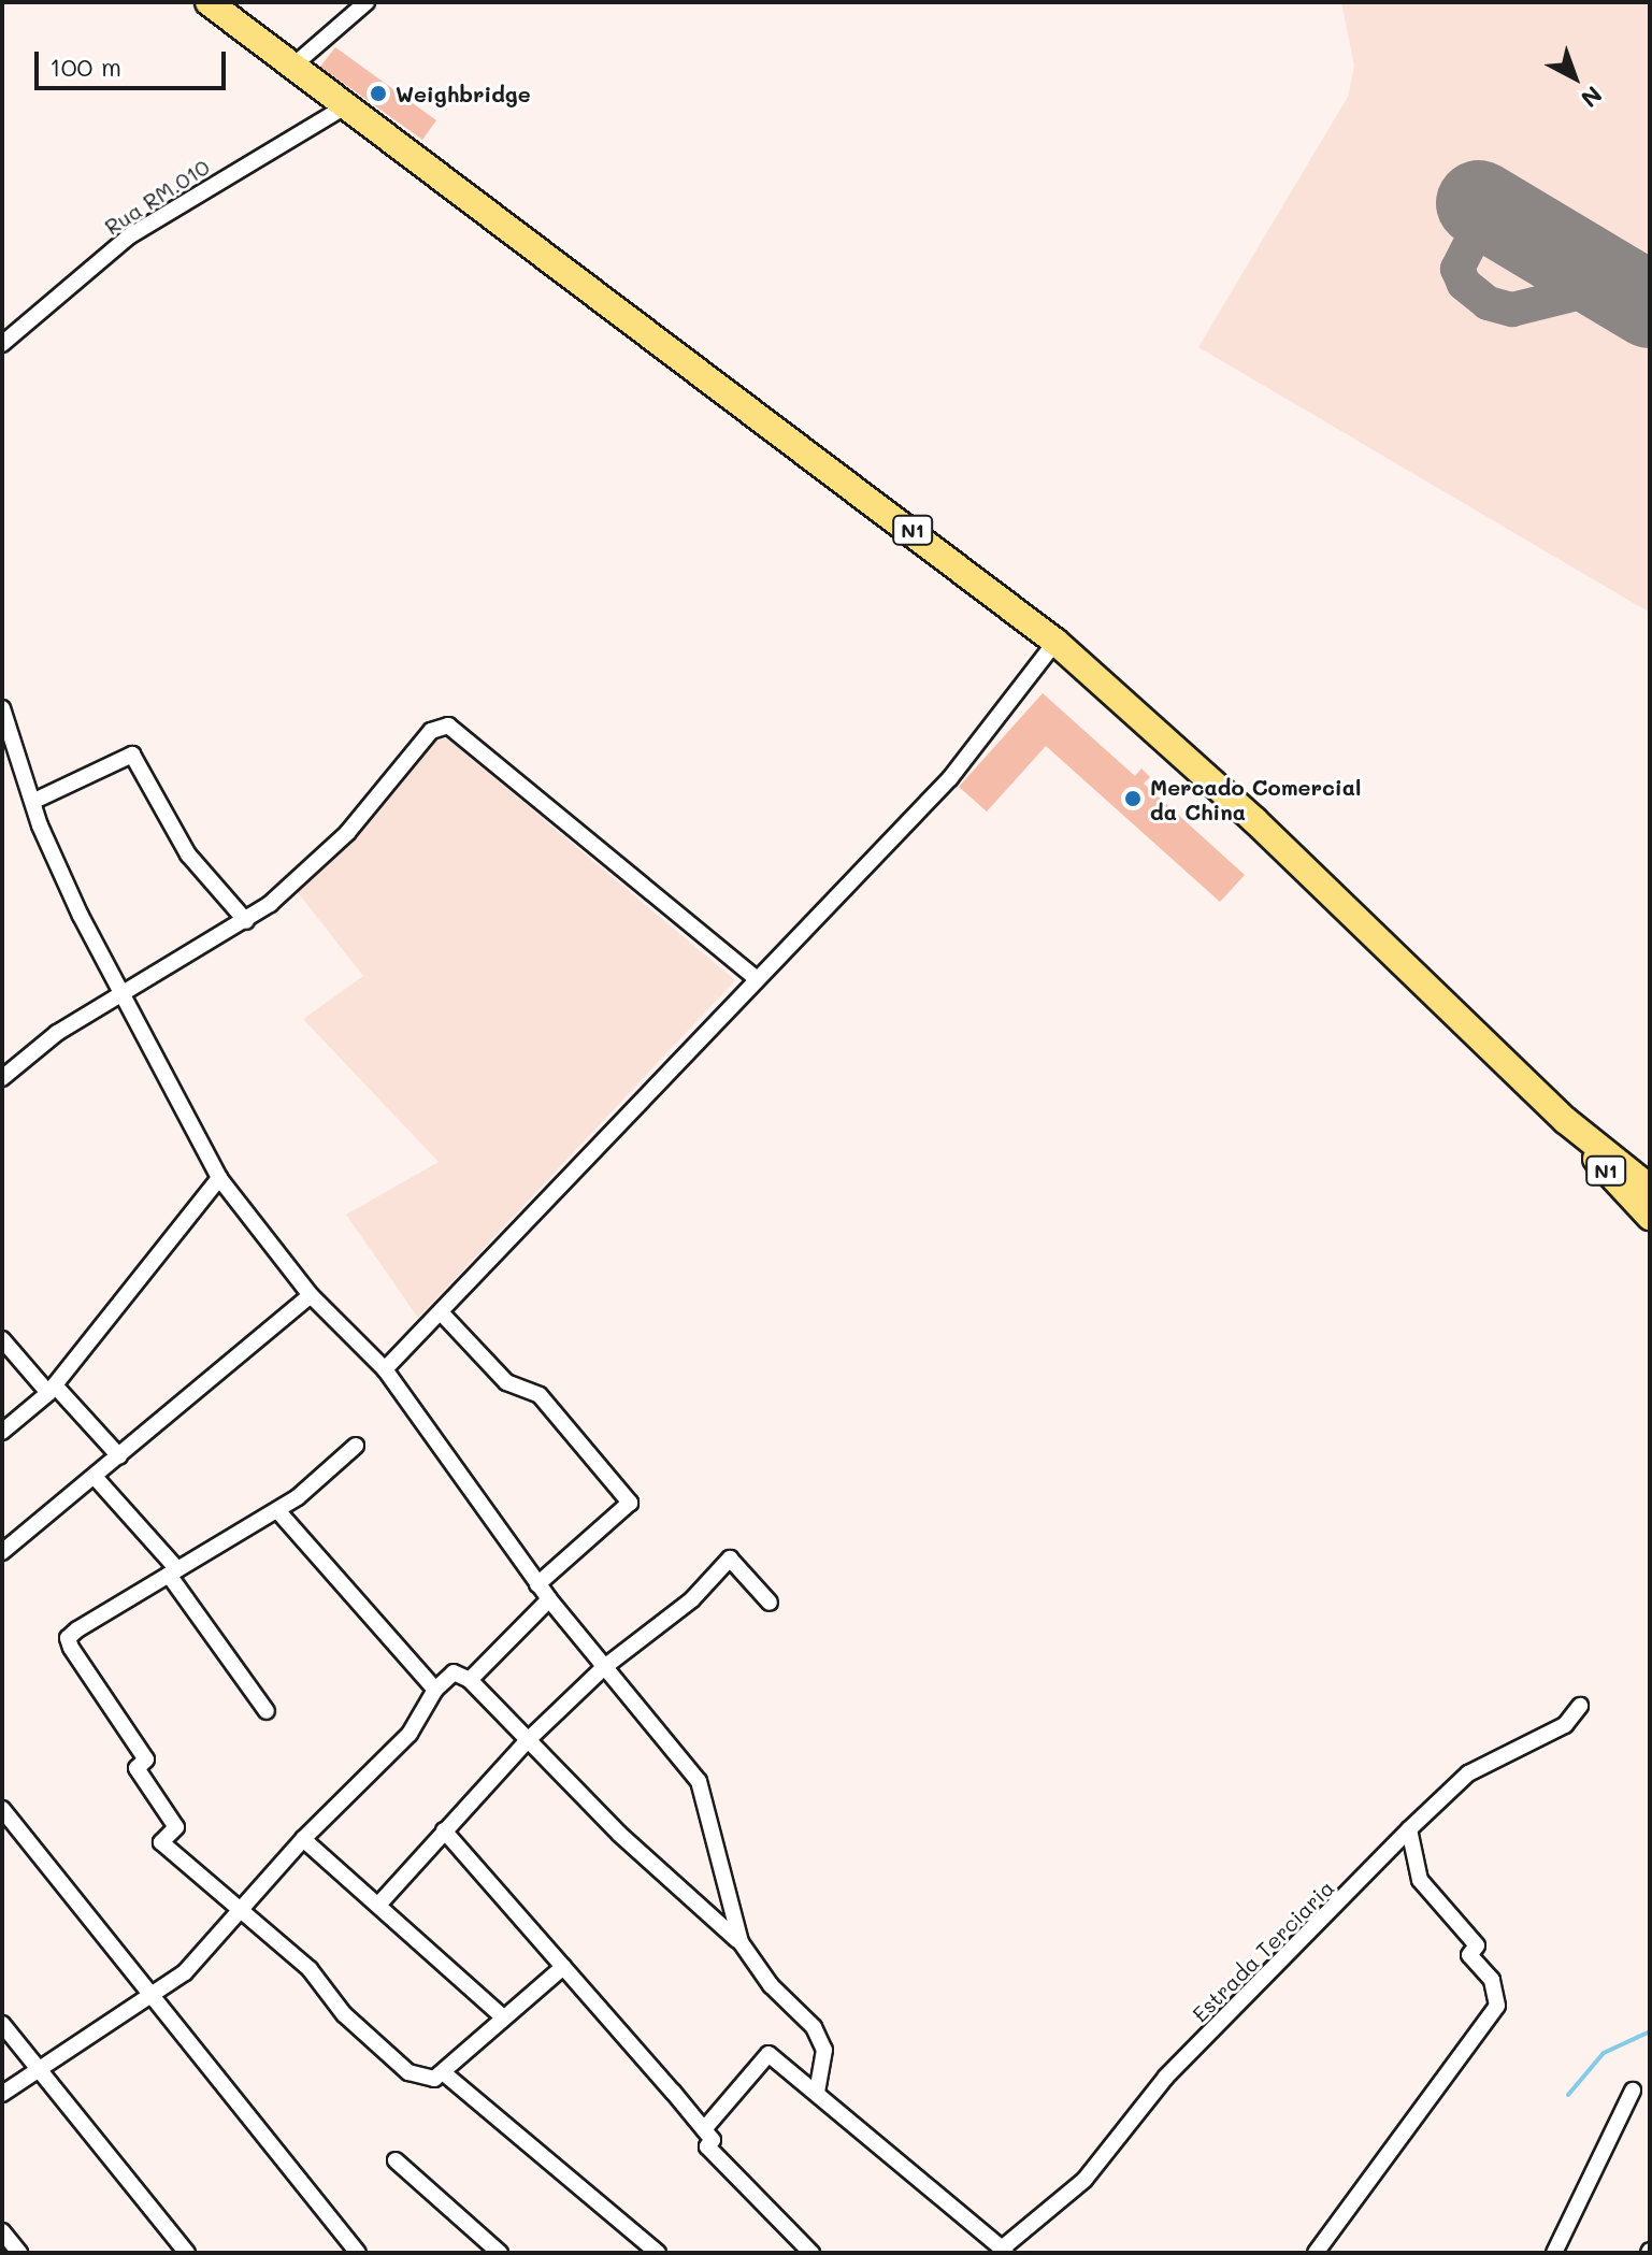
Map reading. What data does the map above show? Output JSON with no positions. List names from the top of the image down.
{
  "streets": {
    "highway": ["N1"],
    "street": ["Rua RM.010", "Estrada Terciaria"]
  },
  "crossings": [
    ["Rua RM.010", "N1"]
  ],
  "places": ["Weighbridge", "Mercado Comercial da China"],
  "scale_bar": "100 m",
  "north": "bottom right"
}
